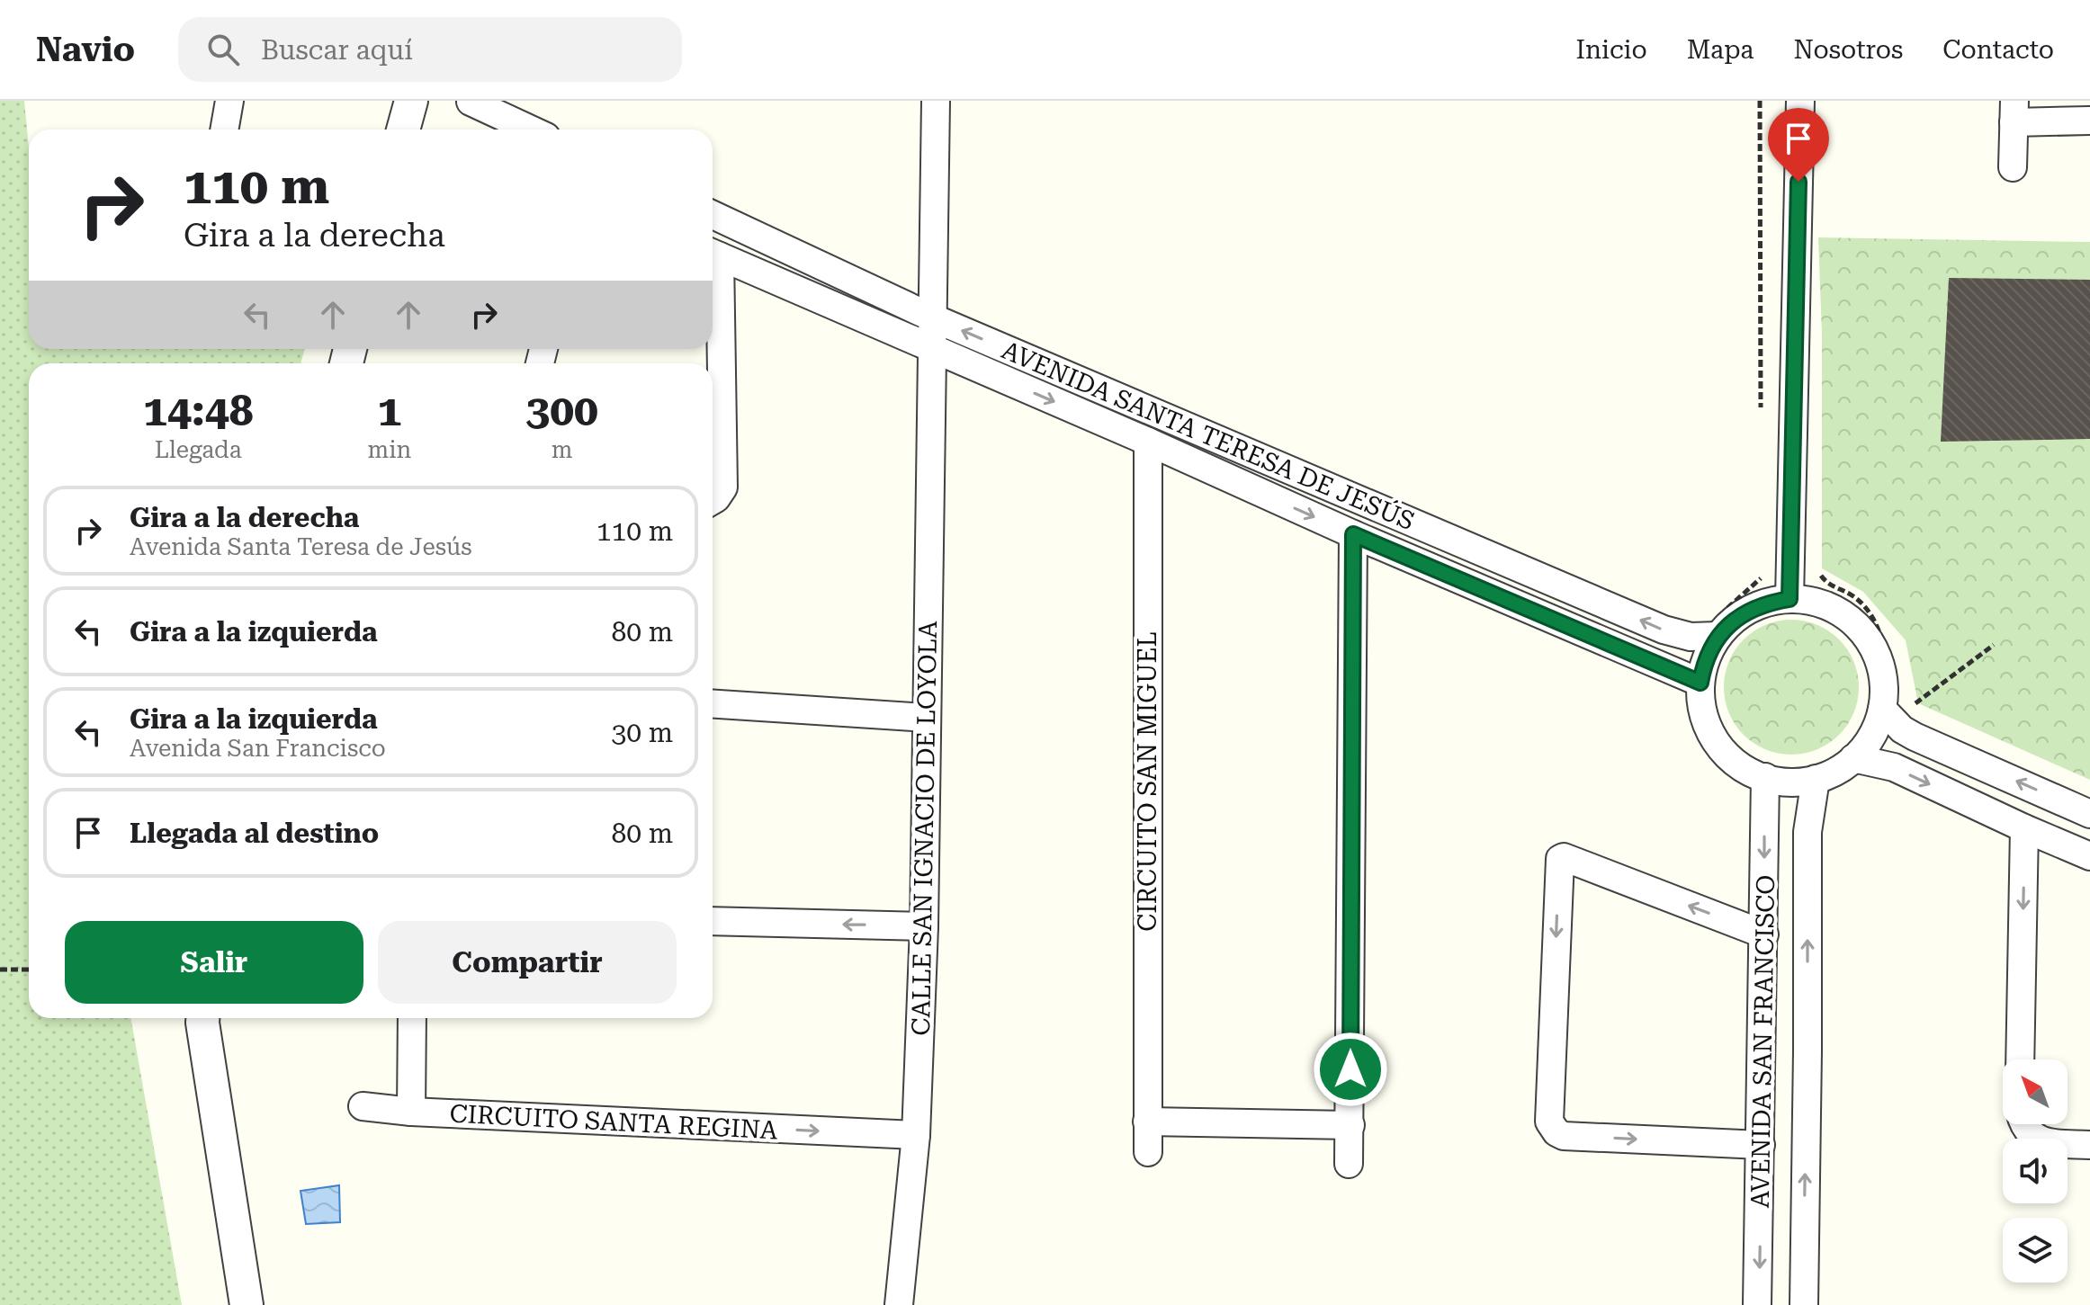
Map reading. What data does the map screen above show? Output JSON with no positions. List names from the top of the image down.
{
  "streets": {
    "street": [
      "AVENIDA SANTA TERESA DE JESÚS",
      "CIRCUITO SAN MIGUEL",
      "CALLE SAN IGNACIO DE LOYOLA",
      "AVENIDA SAN FRANCISCO",
      "CIRCUITO SANTA REGINA"
    ]
  },
  "crossings": [
    ["AVENIDA SANTA TERESA DE JESÚS", "CIRCUITO SAN MIGUEL"],
    ["AVENIDA SANTA TERESA DE JESÚS", "CALLE SAN IGNACIO DE LOYOLA"],
    ["AVENIDA SANTA TERESA DE JESÚS", "AVENIDA SAN FRANCISCO"],
    ["CALLE SAN IGNACIO DE LOYOLA", "CIRCUITO SANTA REGINA"]
  ],
  "north": "top left",
  "page": {
    "header": "Navio",
    "search": "Buscar aquí",
    "nav": [
      "Inicio",
      "Mapa",
      "Nosotros",
      "Contacto"
    ],
    "turn": ["110 m", "Gira a la derecha"],
    "eta": [
      "14:48",
      "Llegada",
      "1",
      "min",
      "300",
      "m"
    ],
    "list": [
      {
        "name": "Gira a la derecha",
        "note": "Avenida Santa Teresa de Jesús",
        "value": "110 m"
      },
      {
        "name": "Gira a la izquierda",
        "value": "80 m"
      },
      {
        "name": "Gira a la izquierda",
        "note": "Avenida San Francisco",
        "value": "30 m"
      },
      {
        "name": "Llegada al destino",
        "value": "80 m"
      }
    ],
    "buttons": ["Salir", "Compartir"]
  }
}
